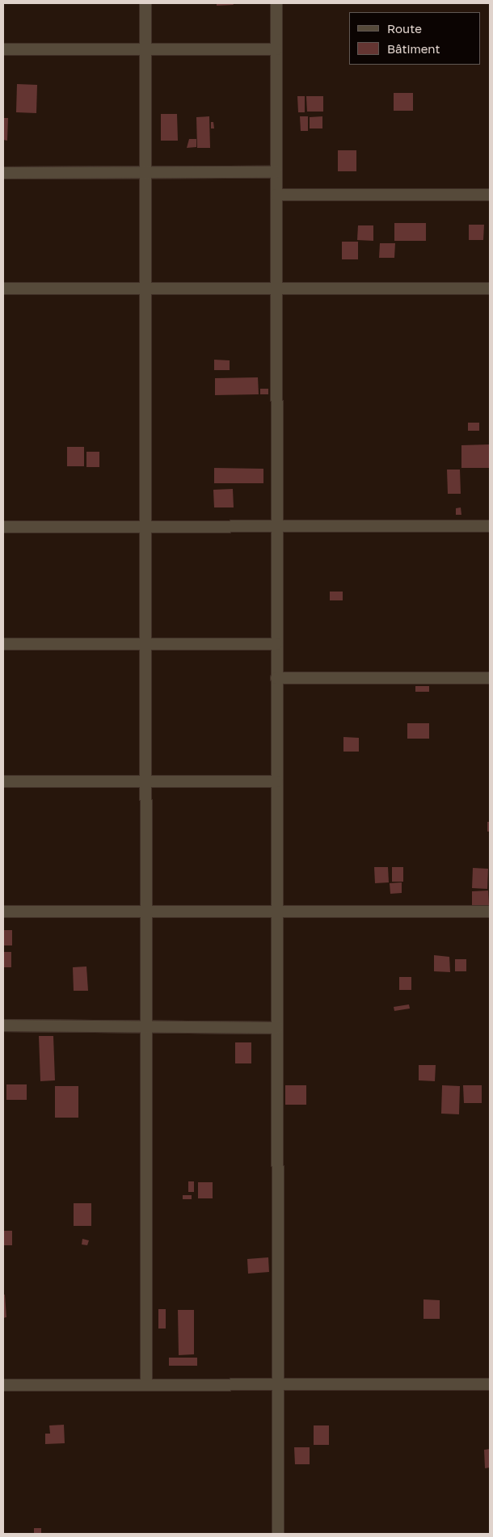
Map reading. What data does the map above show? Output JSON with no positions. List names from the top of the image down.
{
  "legend": ["Route", "Bâtiment"]
}
